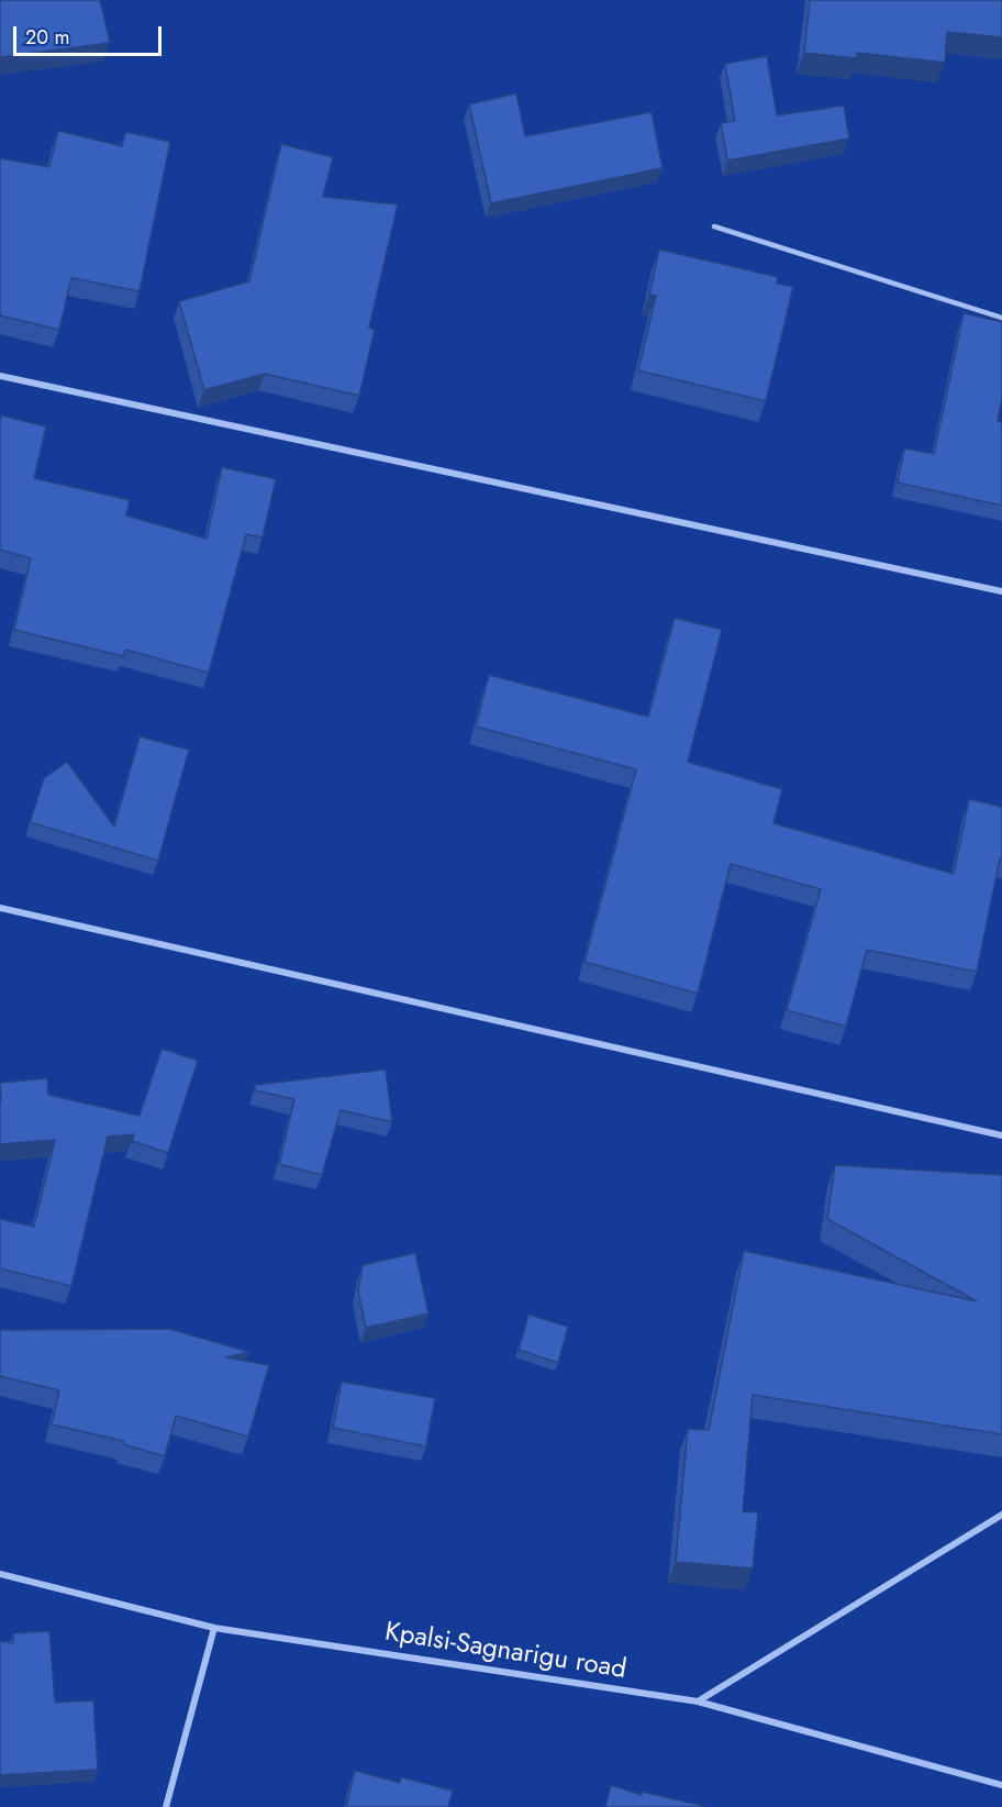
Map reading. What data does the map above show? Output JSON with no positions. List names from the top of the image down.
{
  "streets": {
    "street": ["Kpalsi-Sagnarigu road"]
  },
  "scale_bar": "20 m"
}
